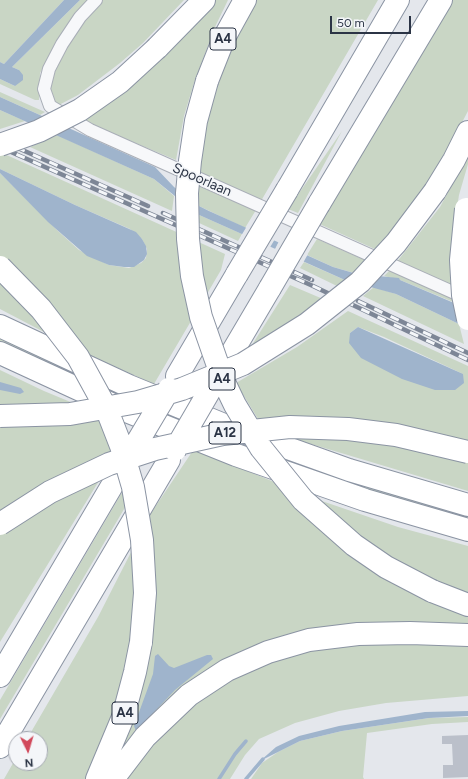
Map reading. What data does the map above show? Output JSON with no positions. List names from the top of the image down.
{
  "streets": {
    "highway": ["A4", "A12"],
    "street": ["Spoorlaan"]
  },
  "scale_bar": "50 m",
  "north": "bottom"
}
